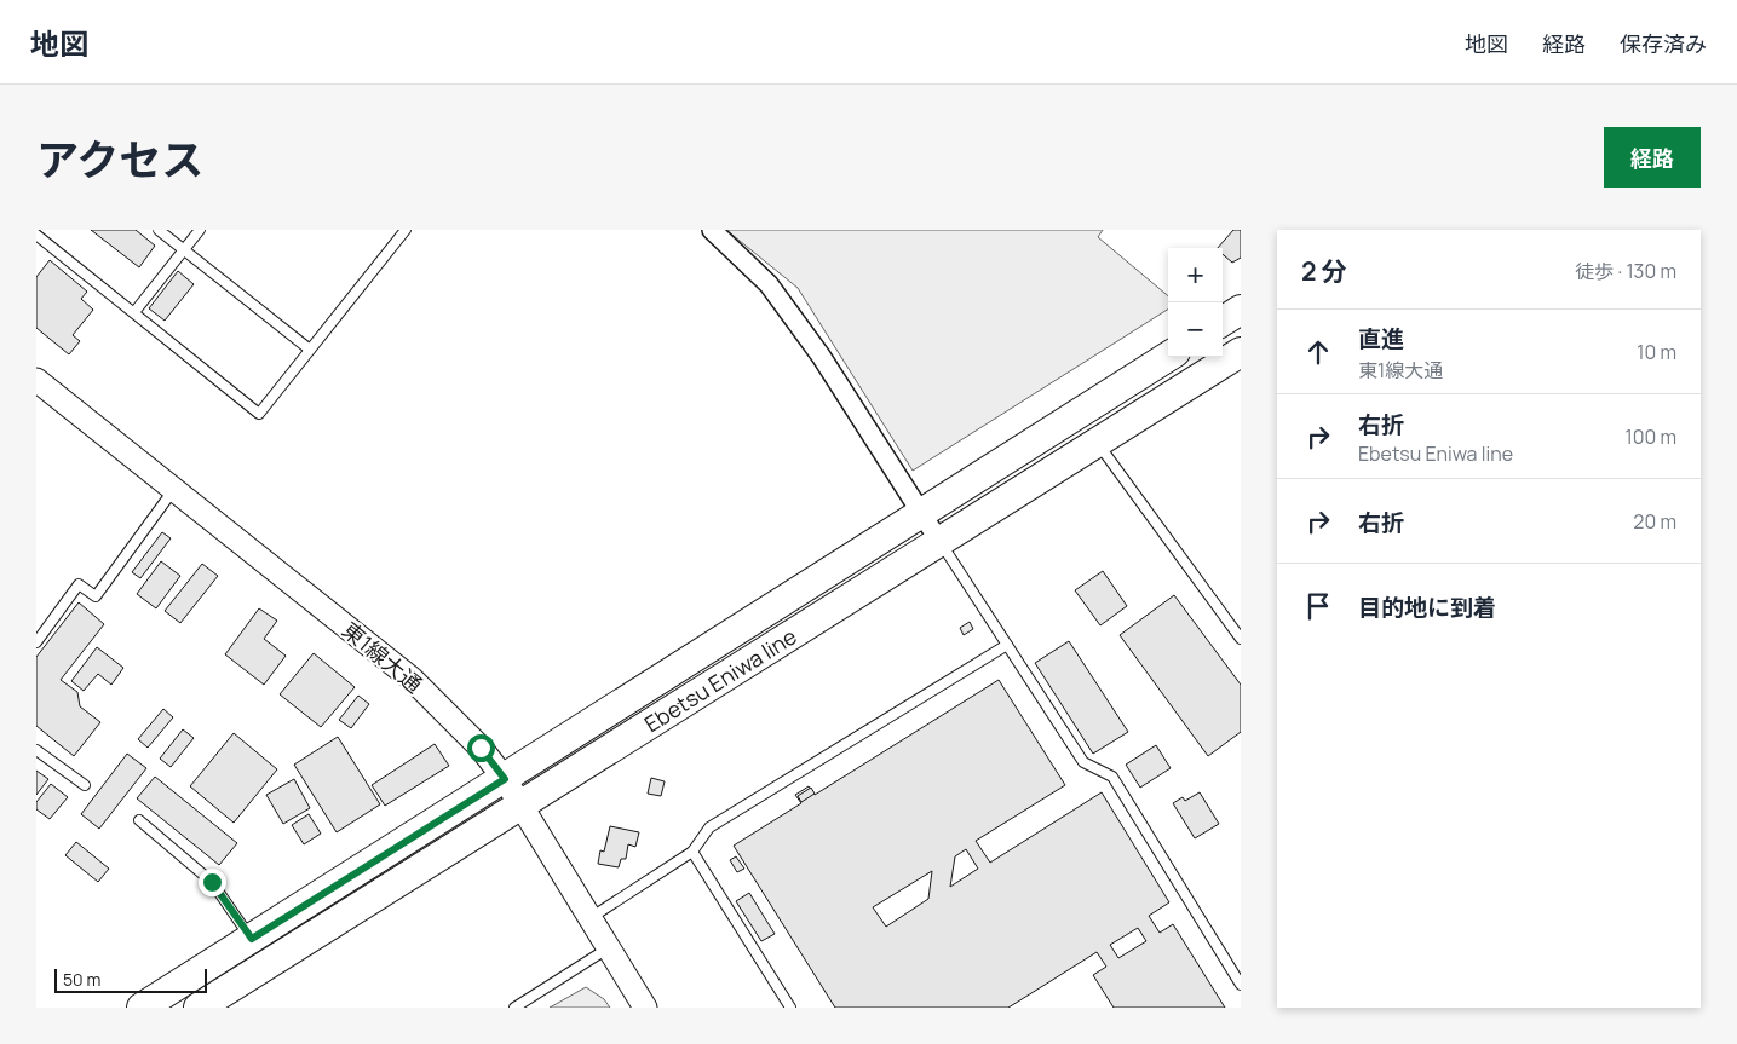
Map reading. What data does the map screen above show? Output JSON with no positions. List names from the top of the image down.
{
  "streets": {
    "main road": ["Ebetsu Eniwa line"],
    "street": ["東1線大通"]
  },
  "crossings": [
    ["東1線大通", "Ebetsu Eniwa line"]
  ],
  "scale_bar": "50 m",
  "page": {
    "header": "地図",
    "nav": ["地図", "経路", "保存済み"],
    "title": "アクセス",
    "buttons": "経路",
    "heading": ["2 分", "徒歩 · 130 m"],
    "map_buttons": ["+", "−"],
    "list": [
      ["直進", "東1線大通", "10 m"],
      ["右折", "Ebetsu Eniwa line", "100 m"],
      ["右折", "20 m"],
      "目的地に到着"
    ],
    "scale": "50 m"
  }
}
